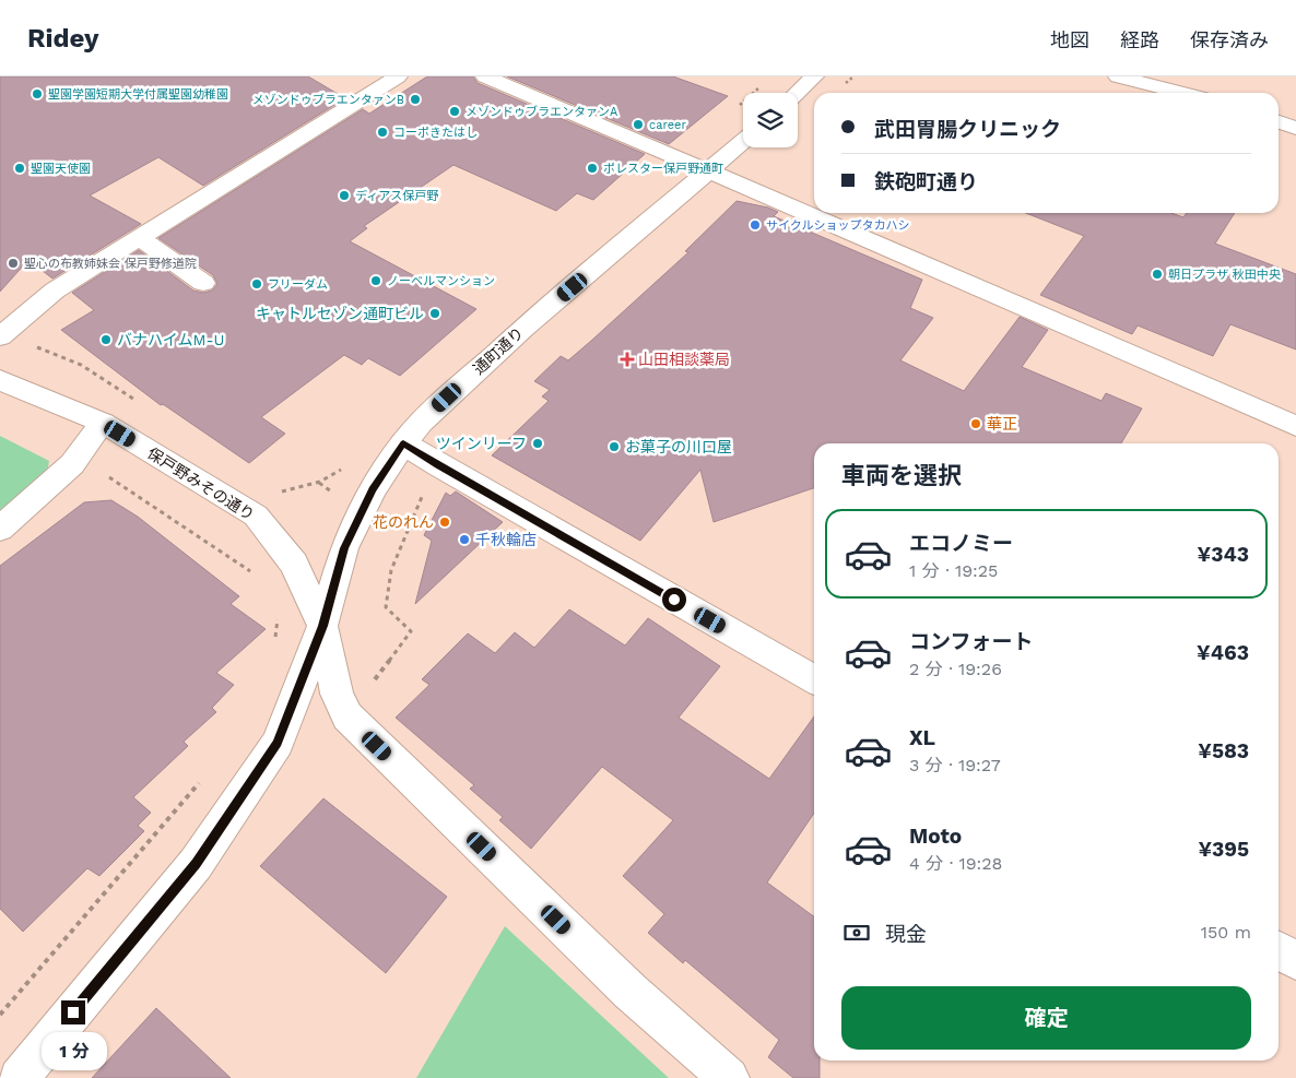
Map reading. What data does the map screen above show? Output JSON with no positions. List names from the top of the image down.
{
  "streets": {
    "street": ["通町通り", "保戸野みその通り"]
  },
  "crossings": [
    ["通町通り", "保戸野みその通り"]
  ],
  "places": {
    "other": [
      "聖園学園短期大学付属聖園幼稚園",
      "メゾンドゥブラエンタァンB",
      "メゾンドゥブラエンタァンA",
      "career",
      "コーポきたはし",
      "聖園天使園",
      "ポレスター保戸野通町",
      "ディアス保戸野",
      "サイクルショップタカハシ",
      "聖心の布教姉妹会 保戸野修道院",
      "朝日プラザ 秋田中央",
      "ノーベルマンション",
      "フリーダム",
      "キャトルセゾン通町ビル",
      "バナハイムM-U",
      "華正",
      "ツインリーフ",
      "お菓子の川口屋",
      "花のれん",
      "千秋輪店"
    ],
    "health": ["山田相談薬局"]
  },
  "page": {
    "header": "Ridey",
    "nav": ["地図", "経路", "保存済み"],
    "banner": ["武田胃腸クリニック", "鉄砲町通り"],
    "heading": "車両を選択",
    "list": [
      {
        "name": "エコノミー",
        "note": "1 分 · 19:25",
        "value": "¥343"
      },
      {
        "name": "コンフォート",
        "note": "2 分 · 19:26",
        "value": "¥463"
      },
      {
        "name": "XL",
        "note": "3 分 · 19:27",
        "value": "¥583"
      },
      {
        "name": "Moto",
        "note": "4 分 · 19:28",
        "value": "¥395"
      }
    ],
    "pay": ["現金", "150 m"],
    "buttons": "確定",
    "bubble": "1 分"
  }
}
